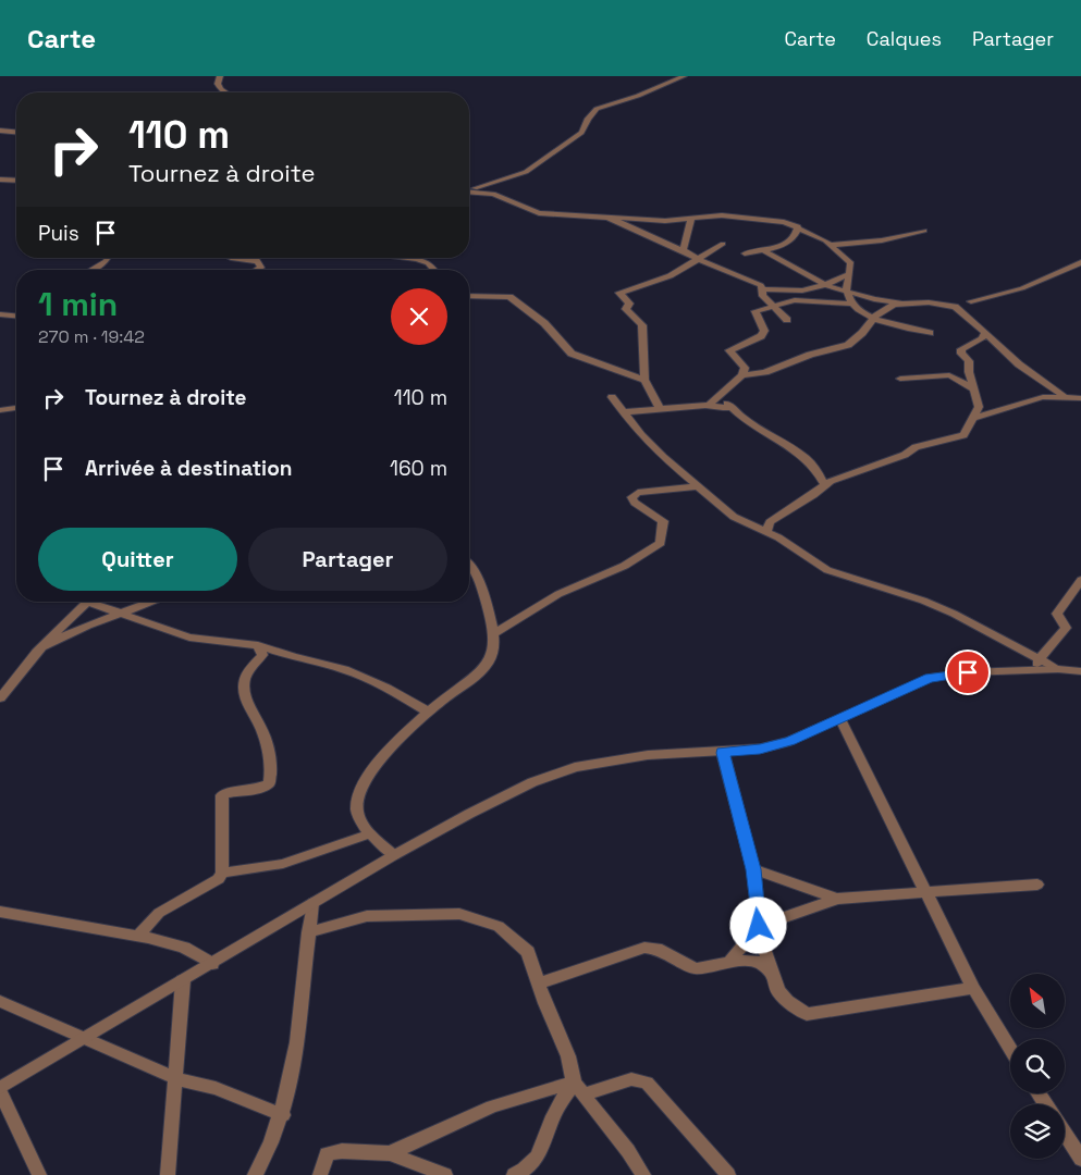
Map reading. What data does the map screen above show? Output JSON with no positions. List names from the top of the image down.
{
  "north": "top left",
  "page": {
    "header": "Carte",
    "nav": ["Carte", "Calques", "Partager"],
    "turn": ["110 m", "Tournez à droite"],
    "then": "Puis",
    "heading": ["1 min", "270 m · 19:42"],
    "list": [
      {
        "name": "Tournez à droite",
        "value": "110 m"
      },
      {
        "name": "Arrivée à destination",
        "value": "160 m"
      }
    ],
    "buttons": ["Quitter", "Partager"]
  }
}
